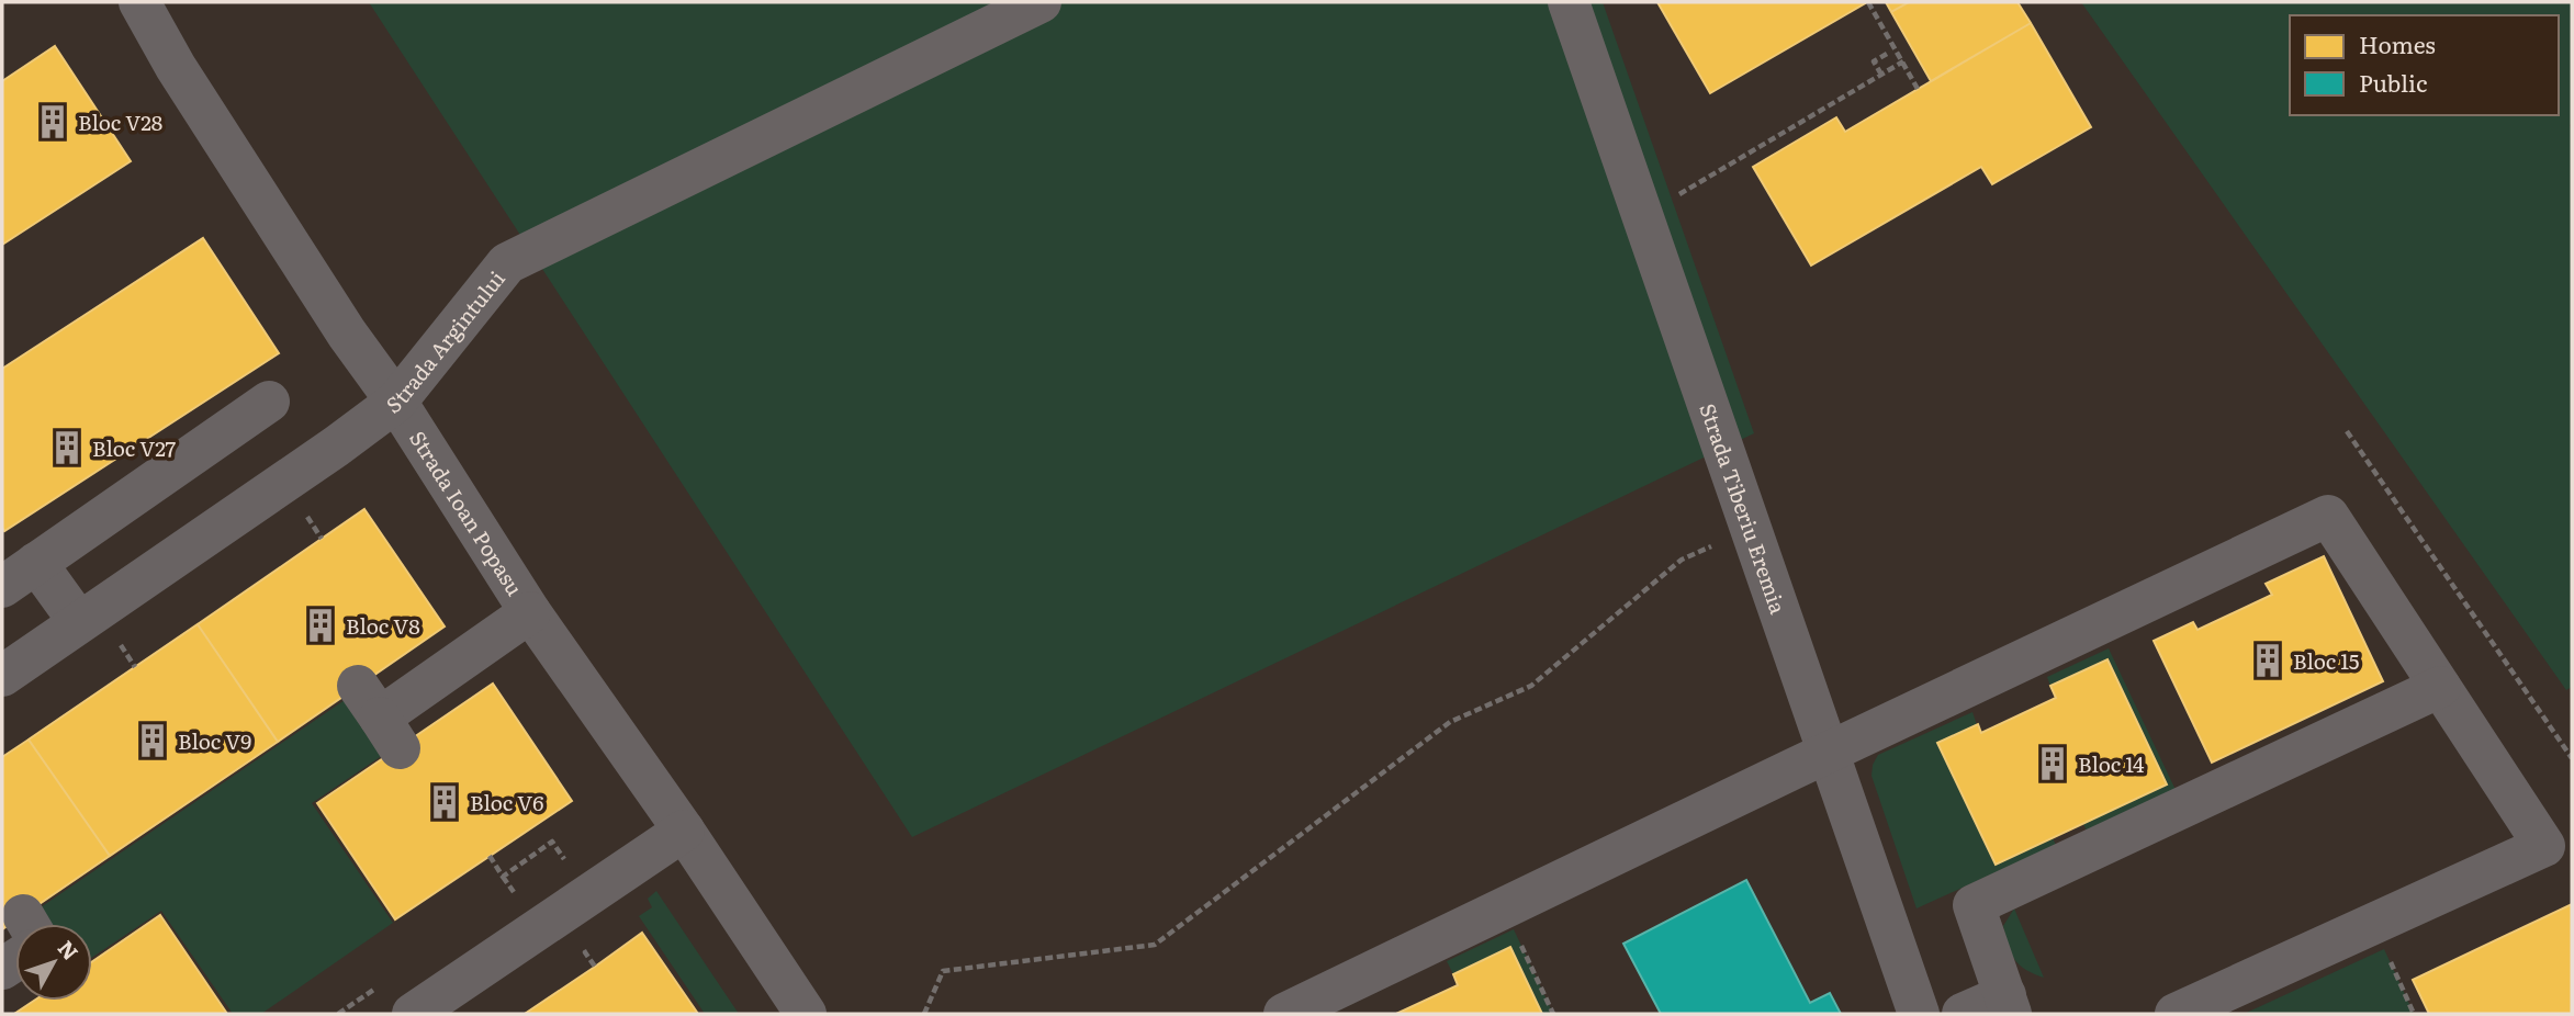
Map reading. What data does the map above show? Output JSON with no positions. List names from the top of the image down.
{
  "streets": {
    "street": ["Strada Argintului", "Strada Tiberiu Eremia", "Strada Ioan Popasu"]
  },
  "crossings": [
    ["Strada Argintului", "Strada Ioan Popasu"]
  ],
  "places": {
    "building": [
      "Bloc V28",
      "Bloc V27",
      "Bloc V8",
      "Bloc 15",
      "Bloc V9",
      "Bloc 14",
      "Bloc V6"
    ]
  },
  "legend": ["Homes", "Public"],
  "north": "top right"
}
